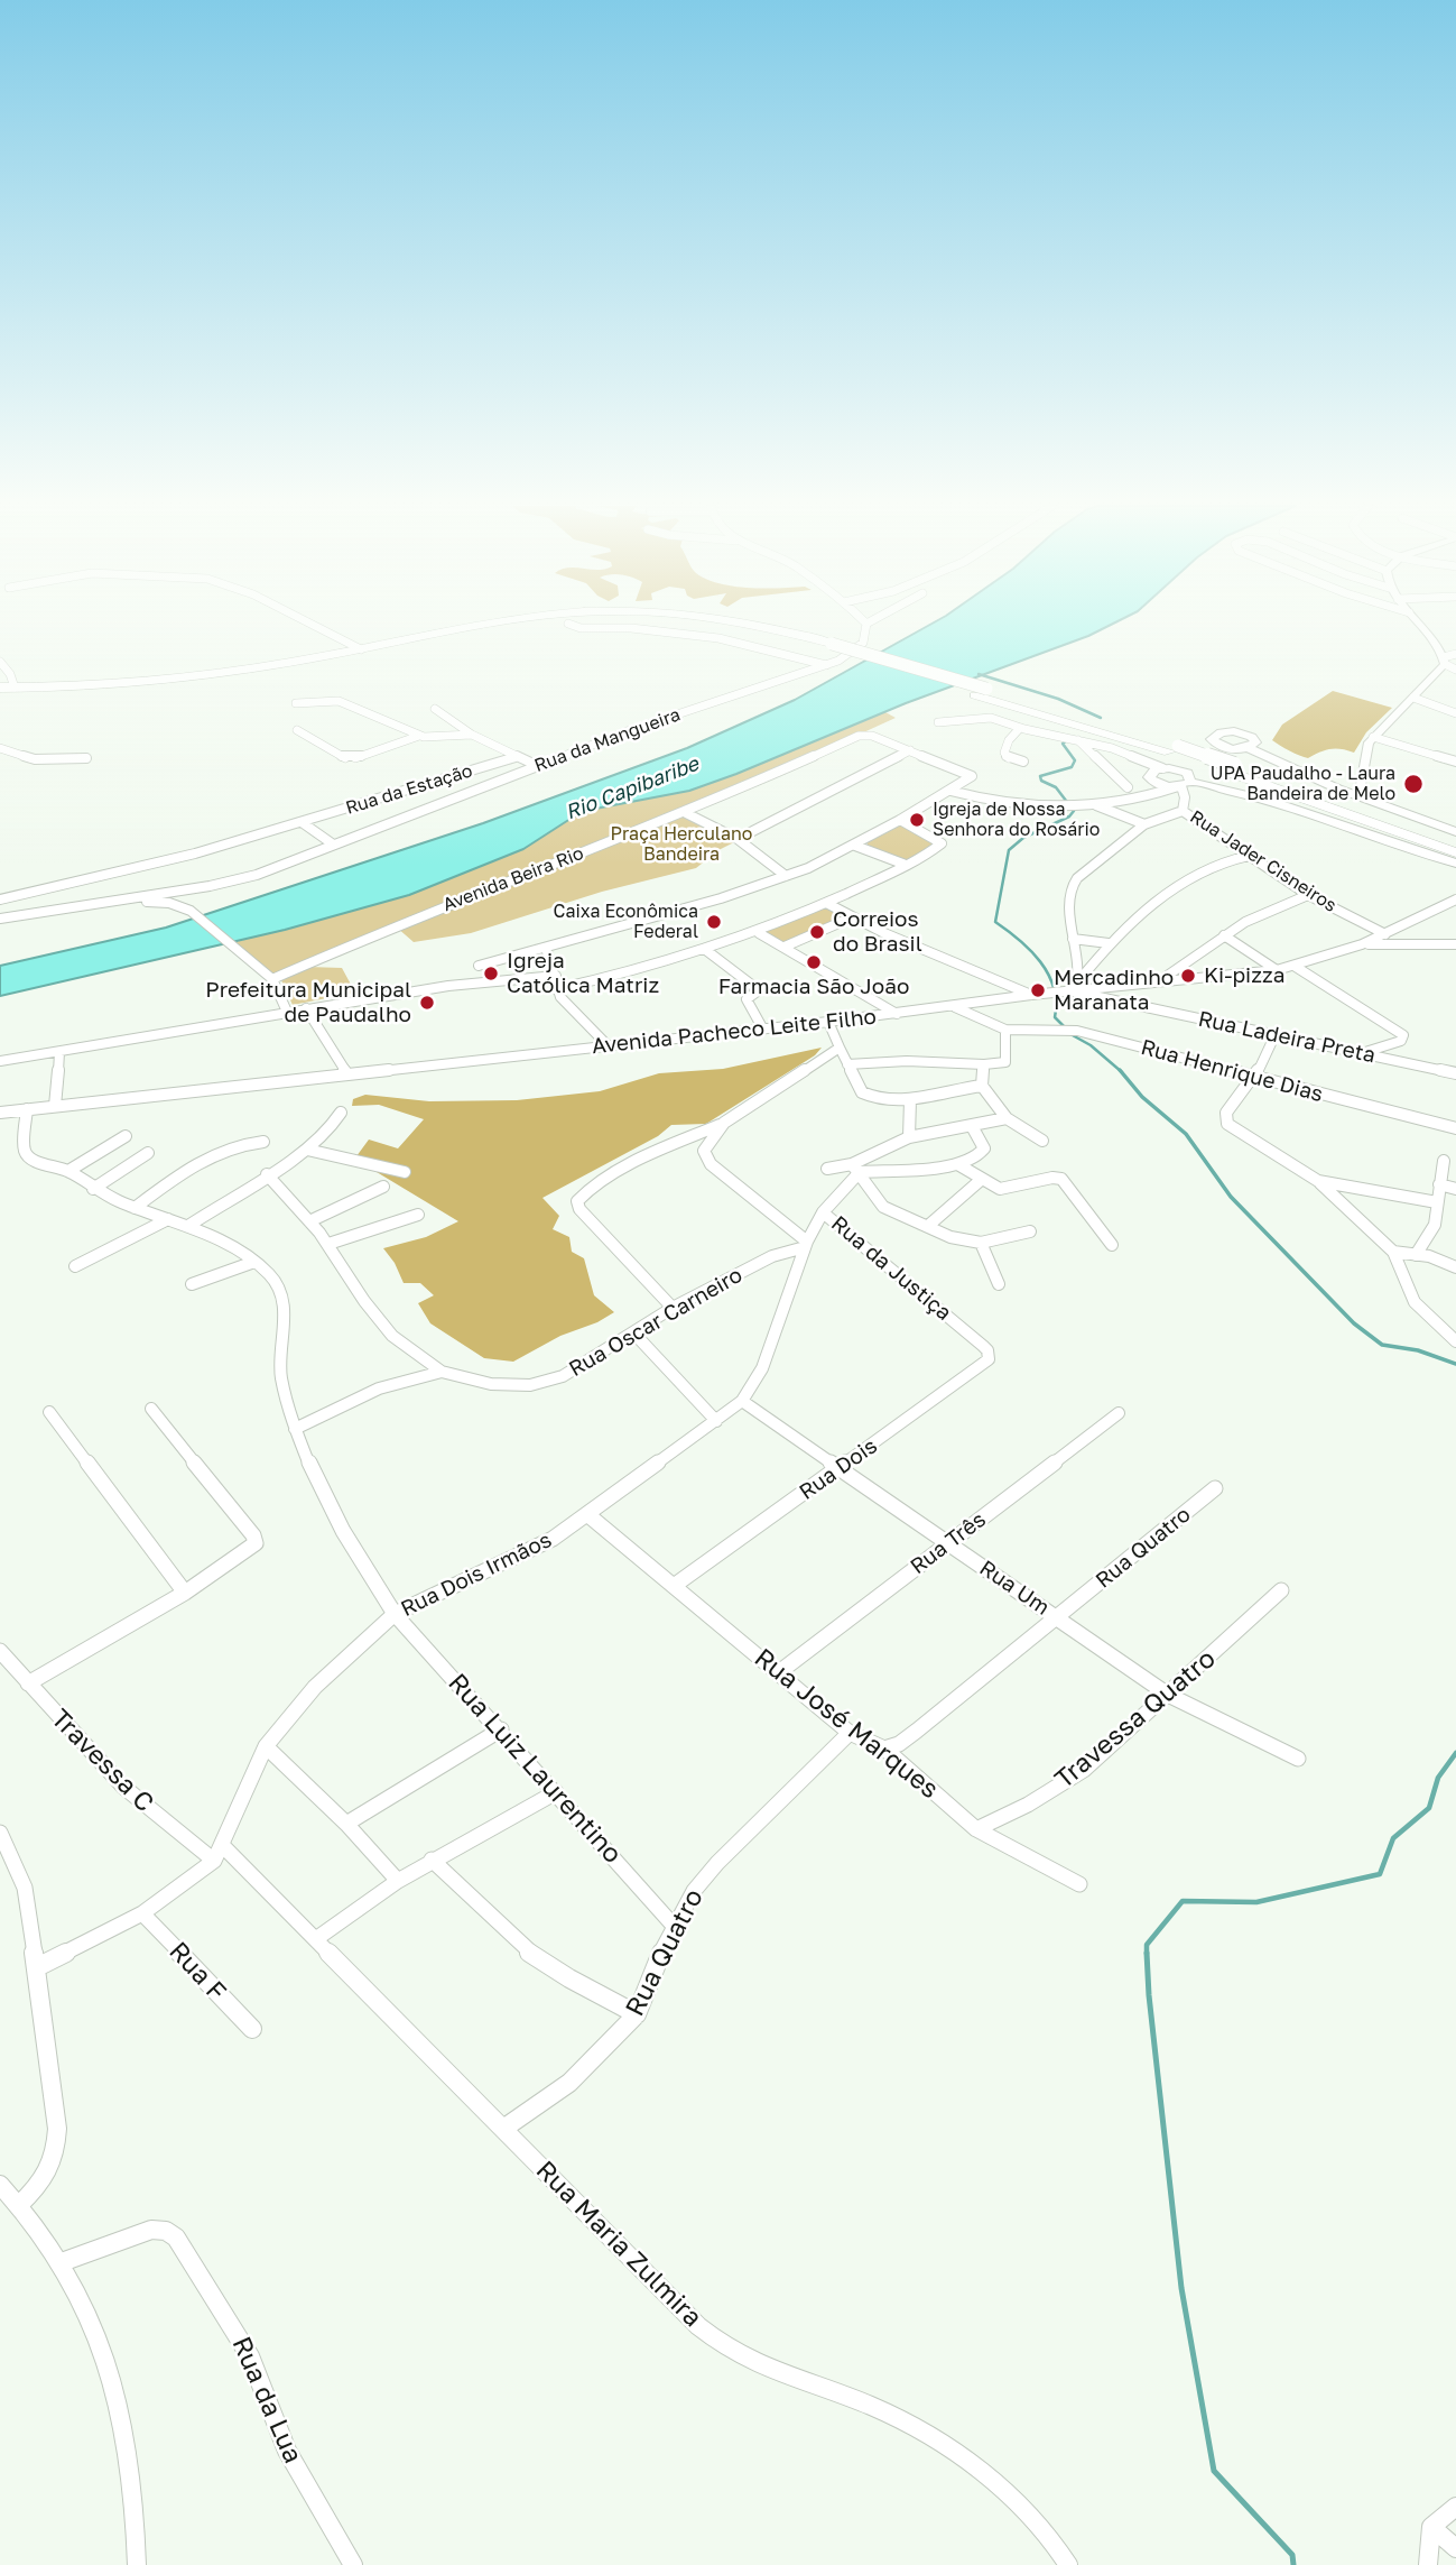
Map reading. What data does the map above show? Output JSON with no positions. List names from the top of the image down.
{
  "streets": {
    "street": [
      "Rua da Mangueira",
      "Rua da Estação",
      "Rua Jader Cisneiros",
      "Avenida Beira Rio",
      "Avenida Pacheco Leite Filho",
      "Rua Ladeira Preta",
      "Rua Henrique Dias",
      "Rua da Justiça",
      "Rua Oscar Carneiro",
      "Rua Dois",
      "Rua Três",
      "Rua Quatro",
      "Rua Dois Irmãos",
      "Rua Um",
      "Travessa Quatro",
      "Rua José Marques",
      "Travessa C",
      "Rua Luiz Laurentino",
      "Rua F",
      "Rua Maria Zulmira",
      "Rua da Lua"
    ]
  },
  "crossings": [
    ["Rua Jader Cisneiros", "Avenida Pacheco Leite Filho"],
    ["Avenida Pacheco Leite Filho", "Rua Ladeira Preta"],
    ["Rua da Justiça", "Rua Oscar Carneiro"],
    ["Rua da Justiça", "Rua Dois"],
    ["Rua da Justiça", "Rua Dois Irmãos"],
    ["Rua Oscar Carneiro", "Rua Dois Irmãos"],
    ["Rua Dois", "Rua Um"],
    ["Rua Dois", "Rua José Marques"],
    ["Rua Três", "Rua Um"],
    ["Rua Três", "Rua José Marques"],
    ["Rua Quatro", "Rua Um"],
    ["Rua Quatro", "Rua José Marques"],
    ["Rua Quatro", "Rua Luiz Laurentino"],
    ["Rua Quatro", "Rua Maria Zulmira"],
    ["Rua Dois Irmãos", "Rua Um"],
    ["Rua Dois Irmãos", "Rua José Marques"],
    ["Rua Dois Irmãos", "Travessa C"],
    ["Rua Dois Irmãos", "Rua Luiz Laurentino"],
    ["Rua Dois Irmãos", "Rua F"],
    ["Rua Dois Irmãos", "Rua Maria Zulmira"],
    ["Rua Um", "Travessa Quatro"],
    ["Travessa Quatro", "Rua José Marques"]
  ],
  "water": ["Rio Capibaribe"],
  "parks": ["Praça Herculano Bandeira"],
  "places": [
    "UPA Paudalho - Laura Bandeira de Melo",
    "Igreja de Nossa Senhora do Rosário",
    "Caixa Econômica Federal",
    "Correios do Brasil",
    "Farmacia São João",
    "Igreja Católica Matriz",
    "Ki-pizza",
    "Mercadinho Maranata",
    "Prefeitura Municipal de Paudalho"
  ]
}
